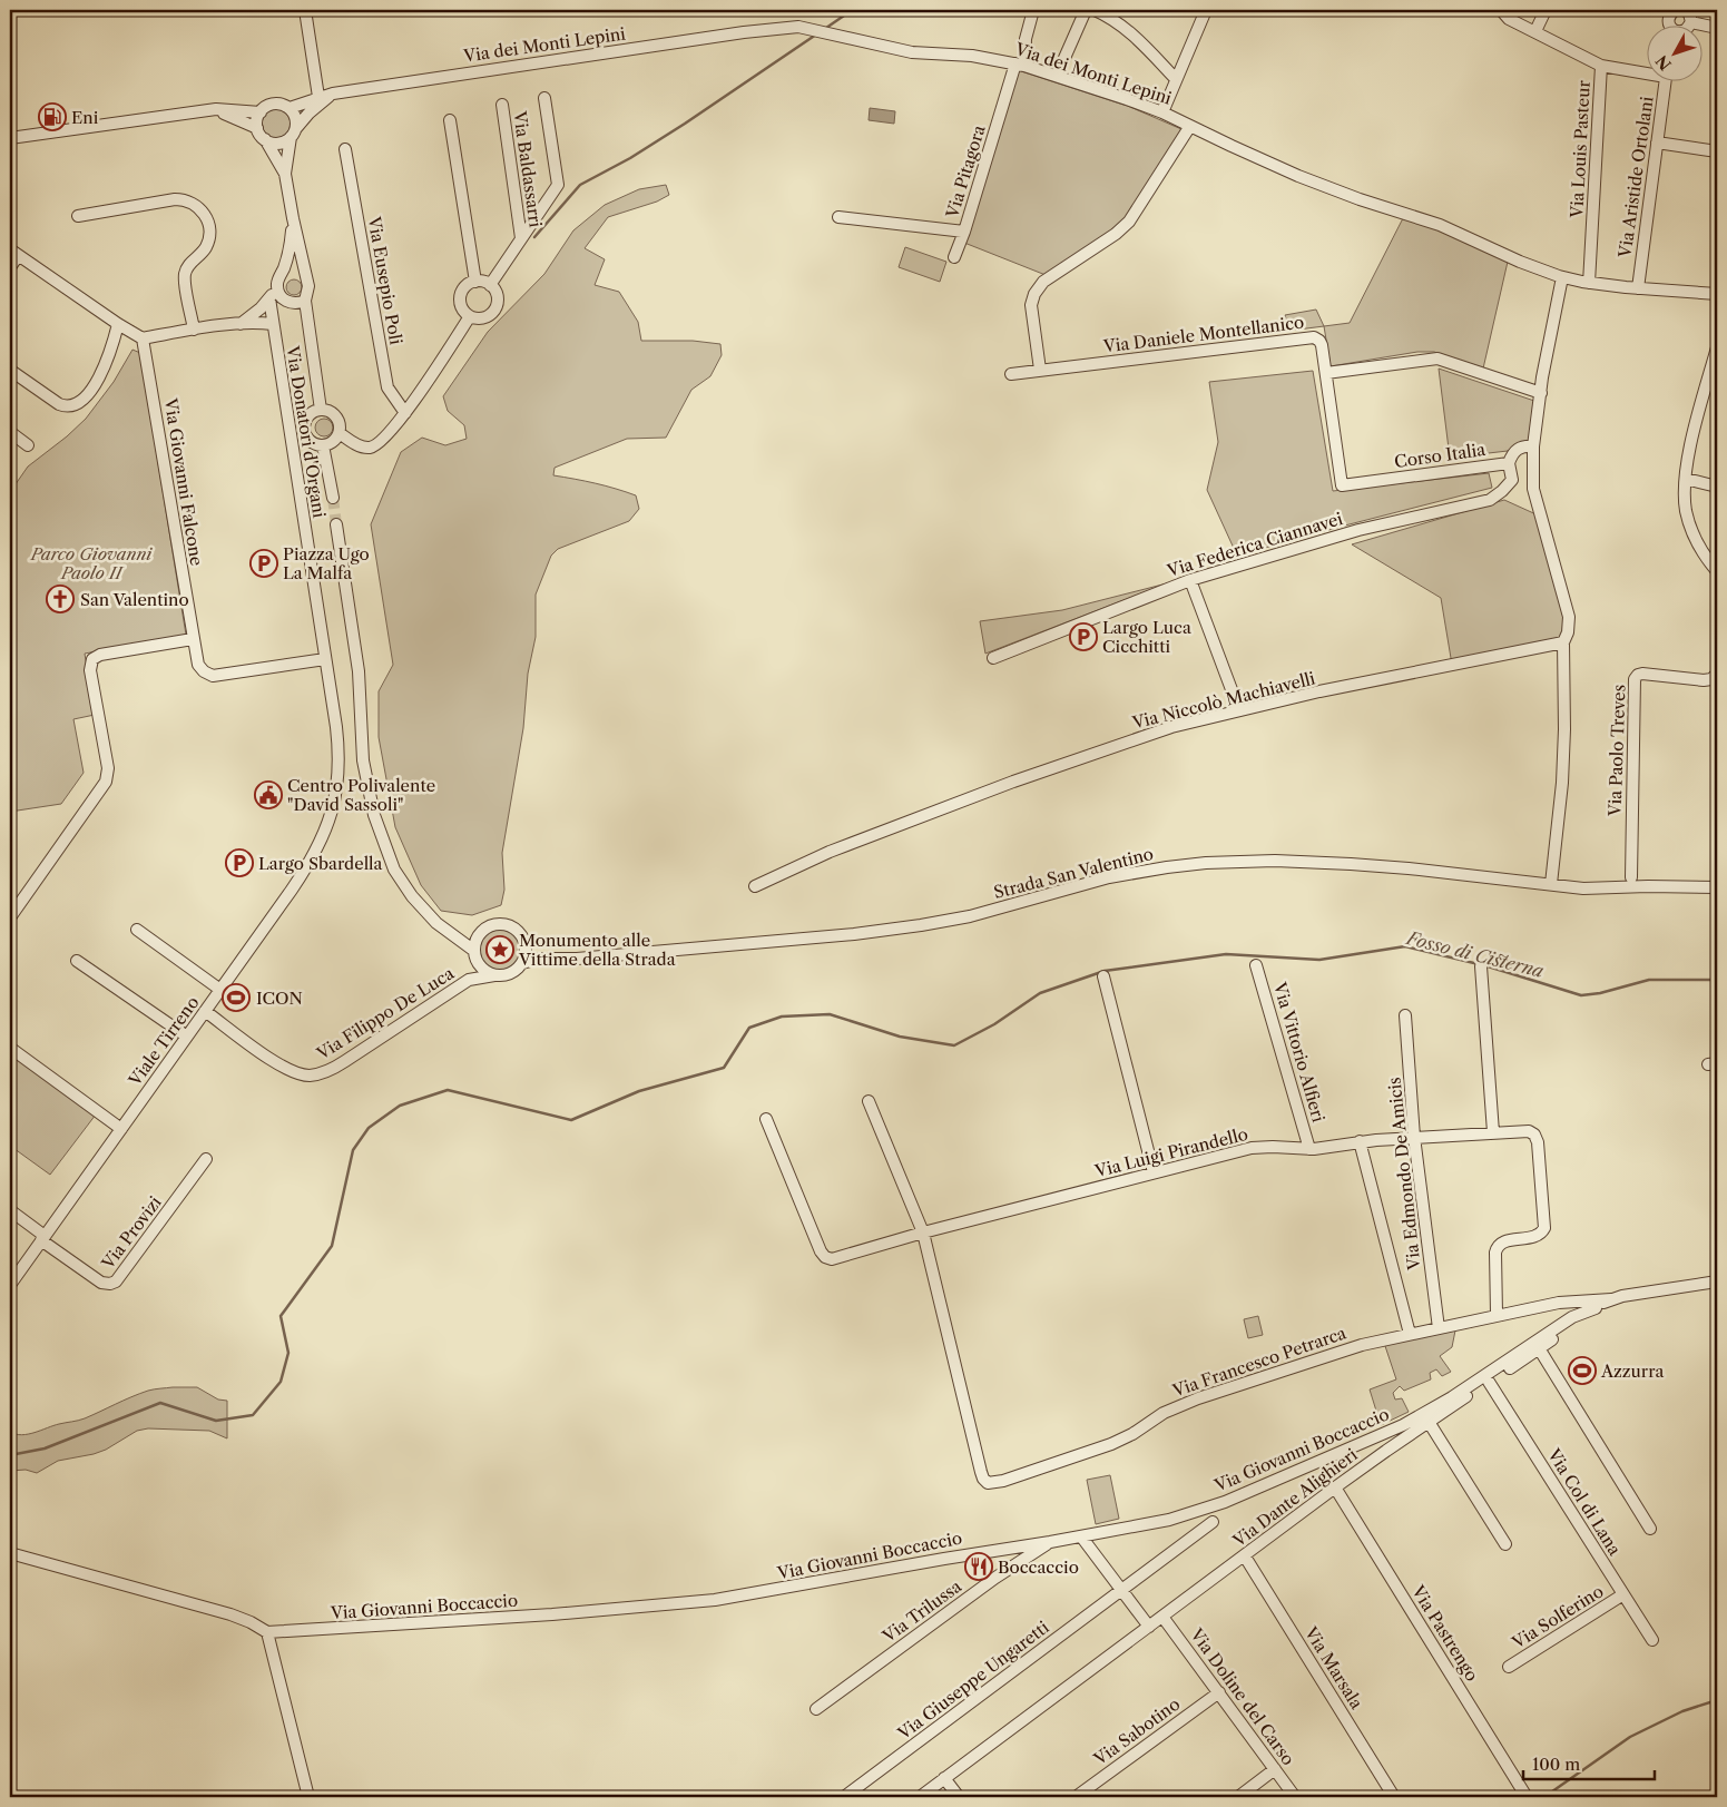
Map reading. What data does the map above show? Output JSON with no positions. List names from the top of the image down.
{
  "streets": {
    "street": [
      "Via dei Monti Lepini",
      "Via Louis Pasteur",
      "Via Baldassarri",
      "Via Pitagora",
      "Via Aristide Ortolani",
      "Via Eusepio Poli",
      "Via Daniele Montellanico",
      "Via Donatori d'Organi",
      "Corso Italia",
      "Via Giovanni Falcone",
      "Via Federica Ciannavei",
      "Via Niccolò Machiavelli",
      "Via Paolo Treves",
      "Strada San Valentino",
      "Via Filippo De Luca",
      "Viale Tirreno",
      "Via Vittorio Alfieri",
      "Via Luigi Pirandello",
      "Via Edmondo De Amicis",
      "Via Provizi",
      "Via Francesco Petrarca",
      "Via Giovanni Boccaccio",
      "Via Dante Alighieri",
      "Via Col di Lana",
      "Via Trilussa",
      "Via Solferino",
      "Via Pastrengo",
      "Via Marsala",
      "Via Giuseppe Ungaretti",
      "Via Doline del Carso",
      "Via Sabotino"
    ]
  },
  "crossings": [
    ["Via dei Monti Lepini", "Via Louis Pasteur"],
    ["Via dei Monti Lepini", "Via Pitagora"],
    ["Via dei Monti Lepini", "Via Aristide Ortolani"],
    ["Via Daniele Montellanico", "Corso Italia"],
    ["Via Donatori d'Organi", "Via Giovanni Falcone"],
    ["Via Donatori d'Organi", "Viale Tirreno"],
    ["Corso Italia", "Via Federica Ciannavei"],
    ["Via Filippo De Luca", "Viale Tirreno"],
    ["Viale Tirreno", "Via Provizi"],
    ["Via Vittorio Alfieri", "Via Luigi Pirandello"],
    ["Via Luigi Pirandello", "Via Edmondo De Amicis"],
    ["Via Luigi Pirandello", "Via Francesco Petrarca"],
    ["Via Edmondo De Amicis", "Via Francesco Petrarca"],
    ["Via Francesco Petrarca", "Via Dante Alighieri"],
    ["Via Giovanni Boccaccio", "Via Dante Alighieri"],
    ["Via Giovanni Boccaccio", "Via Trilussa"],
    ["Via Dante Alighieri", "Via Col di Lana"],
    ["Via Dante Alighieri", "Via Pastrengo"],
    ["Via Dante Alighieri", "Via Marsala"],
    ["Via Dante Alighieri", "Via Doline del Carso"],
    ["Via Col di Lana", "Via Solferino"],
    ["Via Doline del Carso", "Via Sabotino"]
  ],
  "water": ["Fosso di Cisterna"],
  "parks": ["Parco Giovanni Paolo II"],
  "places": {
    "fuel station": ["Eni"],
    "parking": ["Piazza Ugo La Malfa", "Largo Luca Cicchitti", "Largo Sbardella"],
    "church": ["San Valentino"],
    "public building": ["Centro Polivalente \"David Sassoli\""],
    "place": ["Monumento alle Vittime della Strada"],
    "sports": ["ICON", "Azzurra"],
    "restaurant": ["Boccaccio"]
  },
  "scale_bar": "100 m",
  "north": "bottom left"
}
